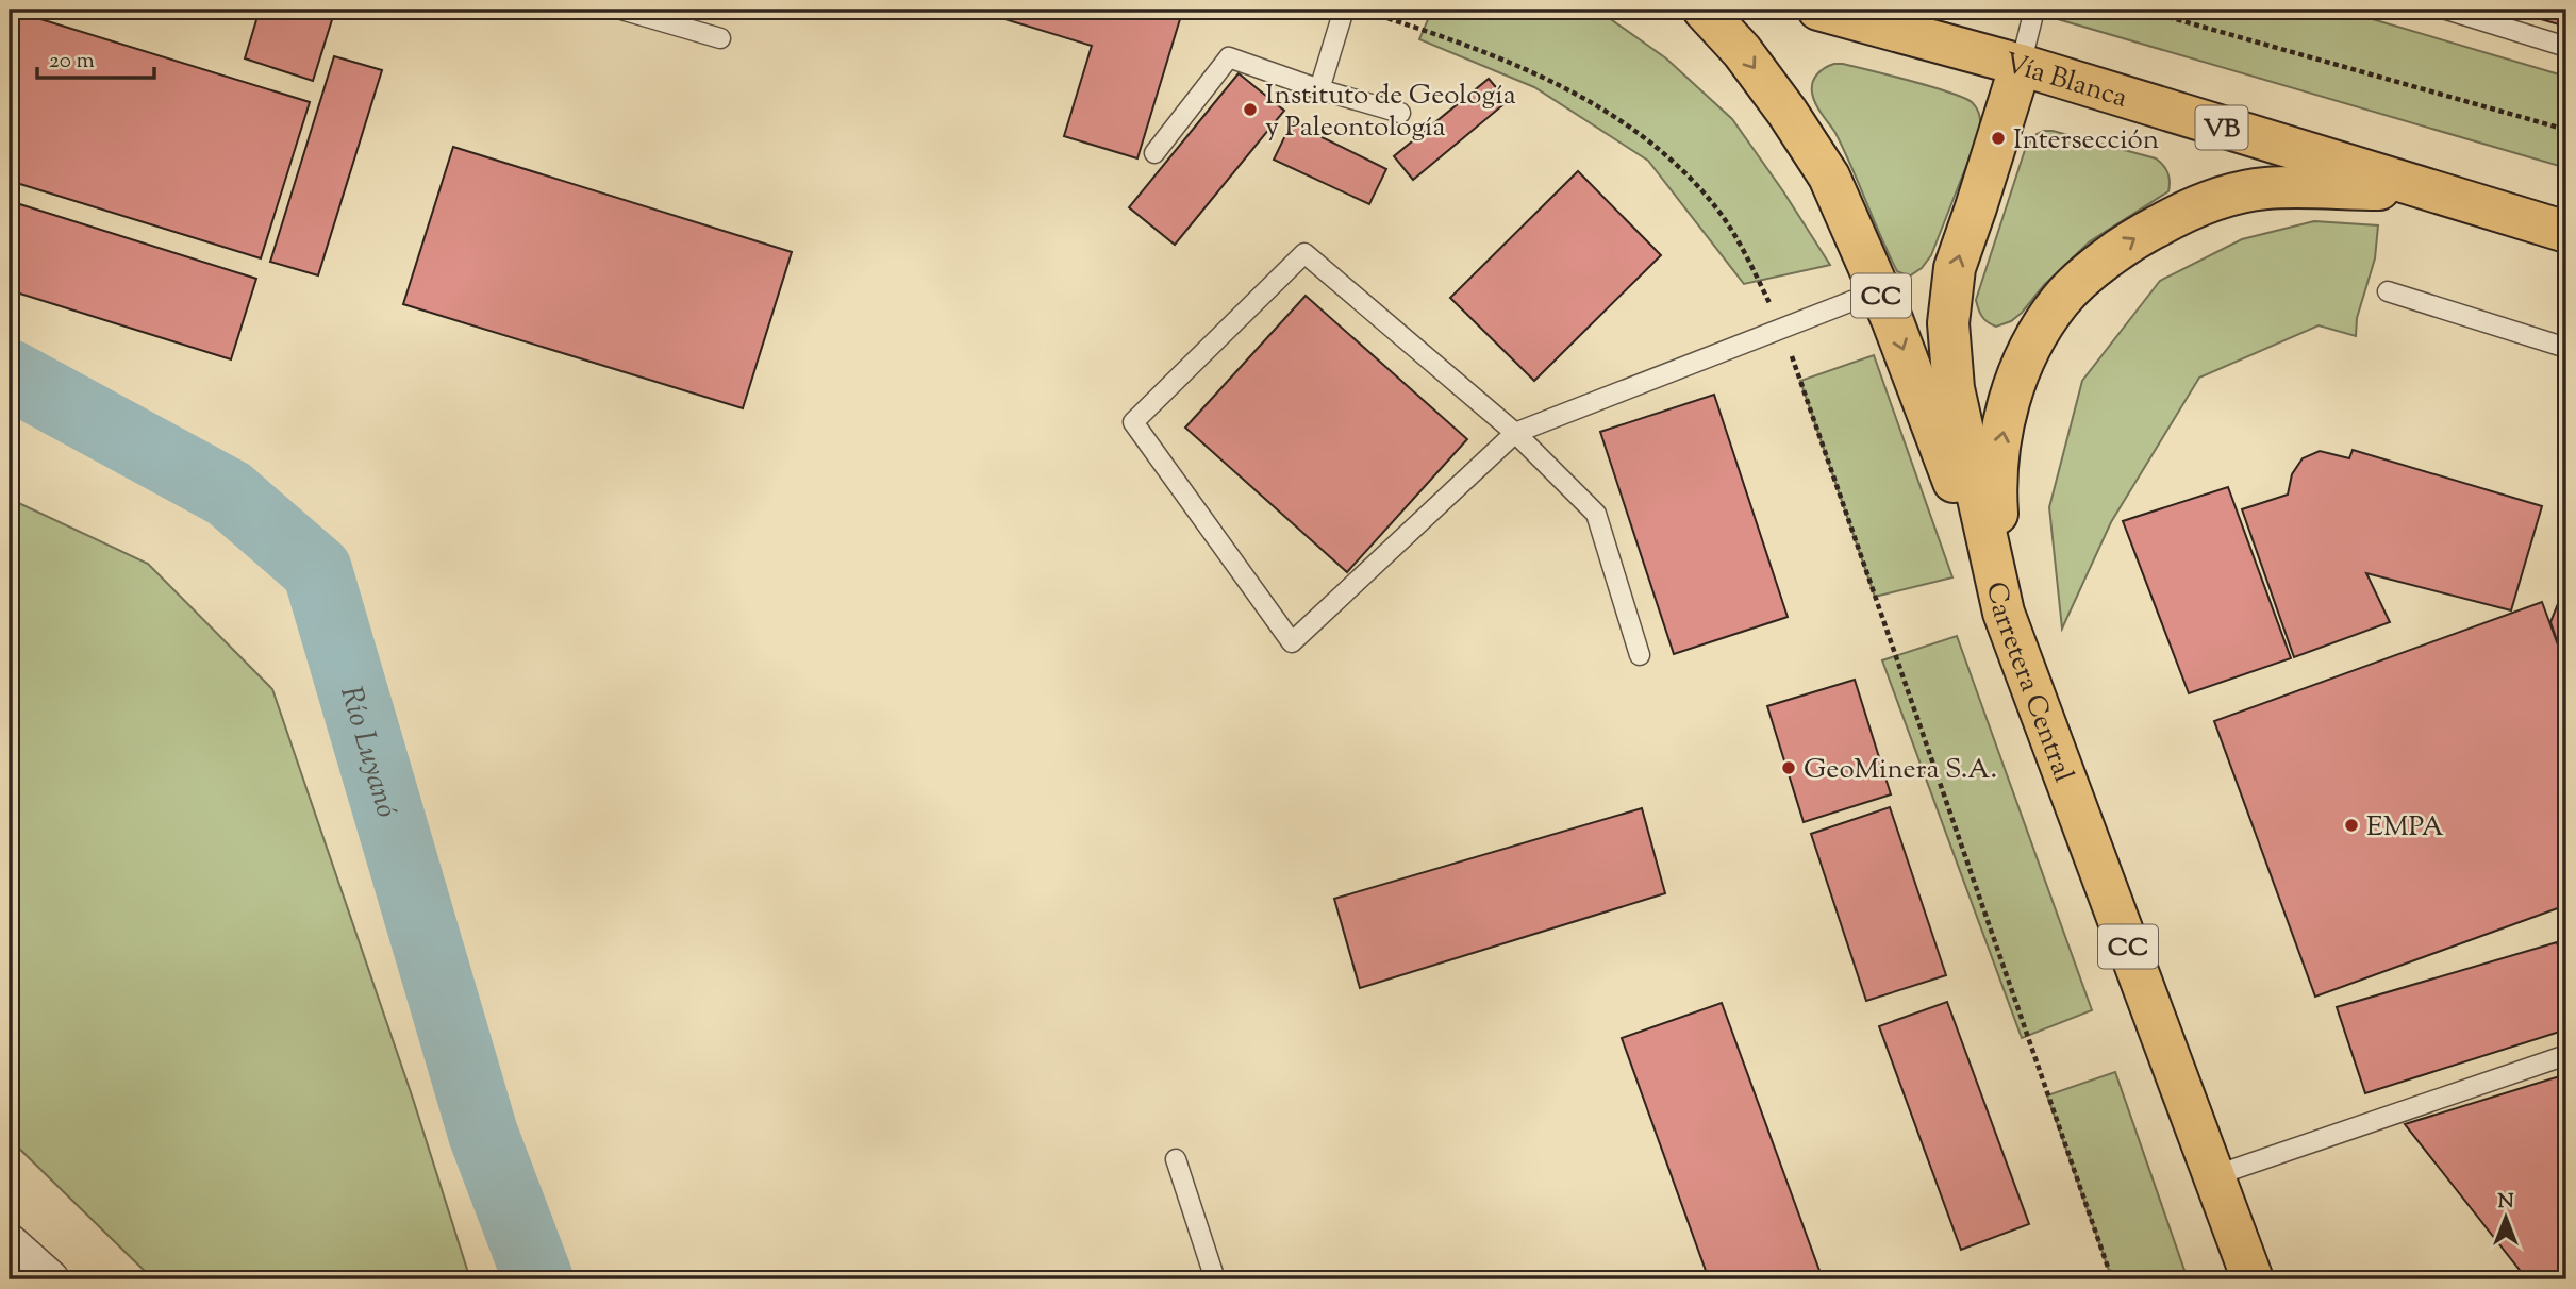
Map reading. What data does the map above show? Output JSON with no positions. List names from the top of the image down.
{
  "streets": {
    "main road": [
      "Vía Blanca",
      "VB",
      "CC",
      "Carretera Central"
    ]
  },
  "crossings": [
    ["Vía Blanca", "Carretera Central"],
    ["CC", "Carretera Central"]
  ],
  "water": ["Río Luyanó"],
  "places": [
    "Instituto de Geología y Paleontología",
    "Intersección",
    "GeoMinera S.A.",
    "EMPA"
  ],
  "scale_bar": "20 m",
  "north": "top"
}
